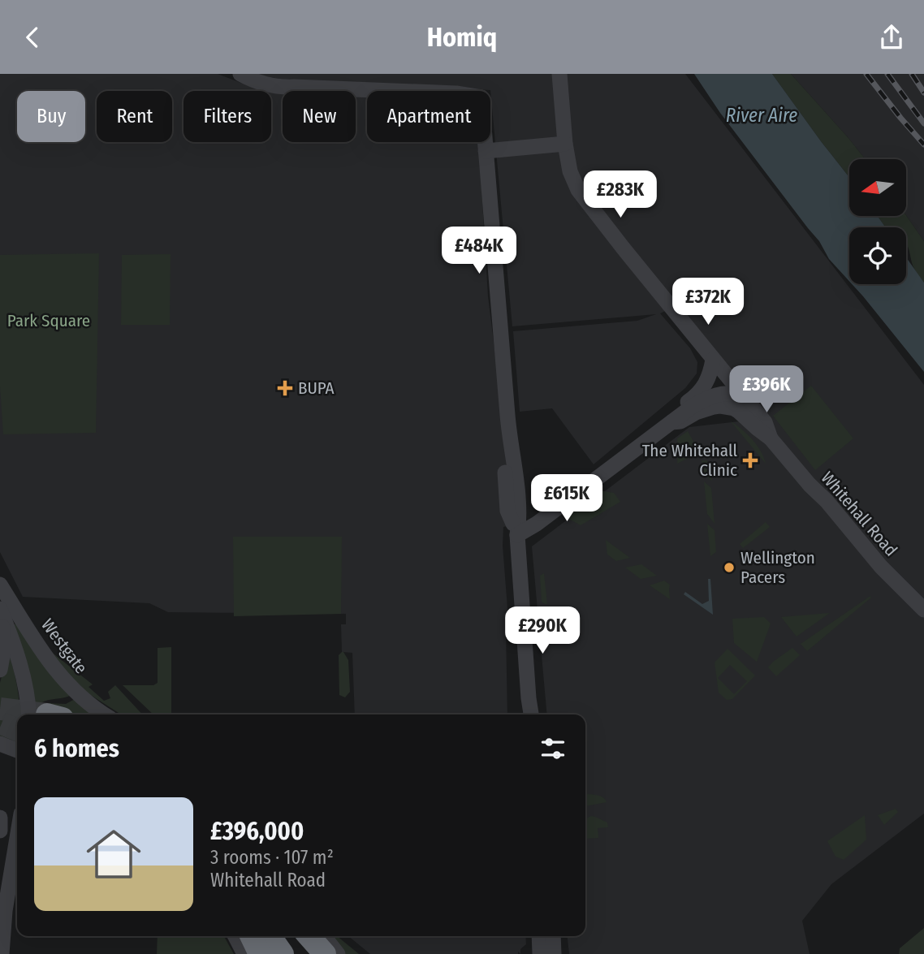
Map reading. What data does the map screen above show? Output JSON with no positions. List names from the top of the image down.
{
  "streets": {
    "street": ["Whitehall Road", "Westgate"]
  },
  "water": ["River Aire"],
  "parks": ["Park Square"],
  "places": {
    "health": ["BUPA", "The Whitehall Clinic"],
    "other": ["Wellington Pacers"]
  },
  "north": "left",
  "page": {
    "header": "Homiq",
    "chip": [
      "Buy",
      "Rent",
      "Filters",
      "New",
      "Apartment"
    ],
    "price": [
      "£283K",
      "£484K",
      "£372K",
      "£396K",
      "£615K",
      "£290K"
    ],
    "heading": "6 homes",
    "list": [
      {
        "name": "£396,000",
        "note": "3 rooms · 107 m² · Whitehall Road"
      }
    ]
  }
}
